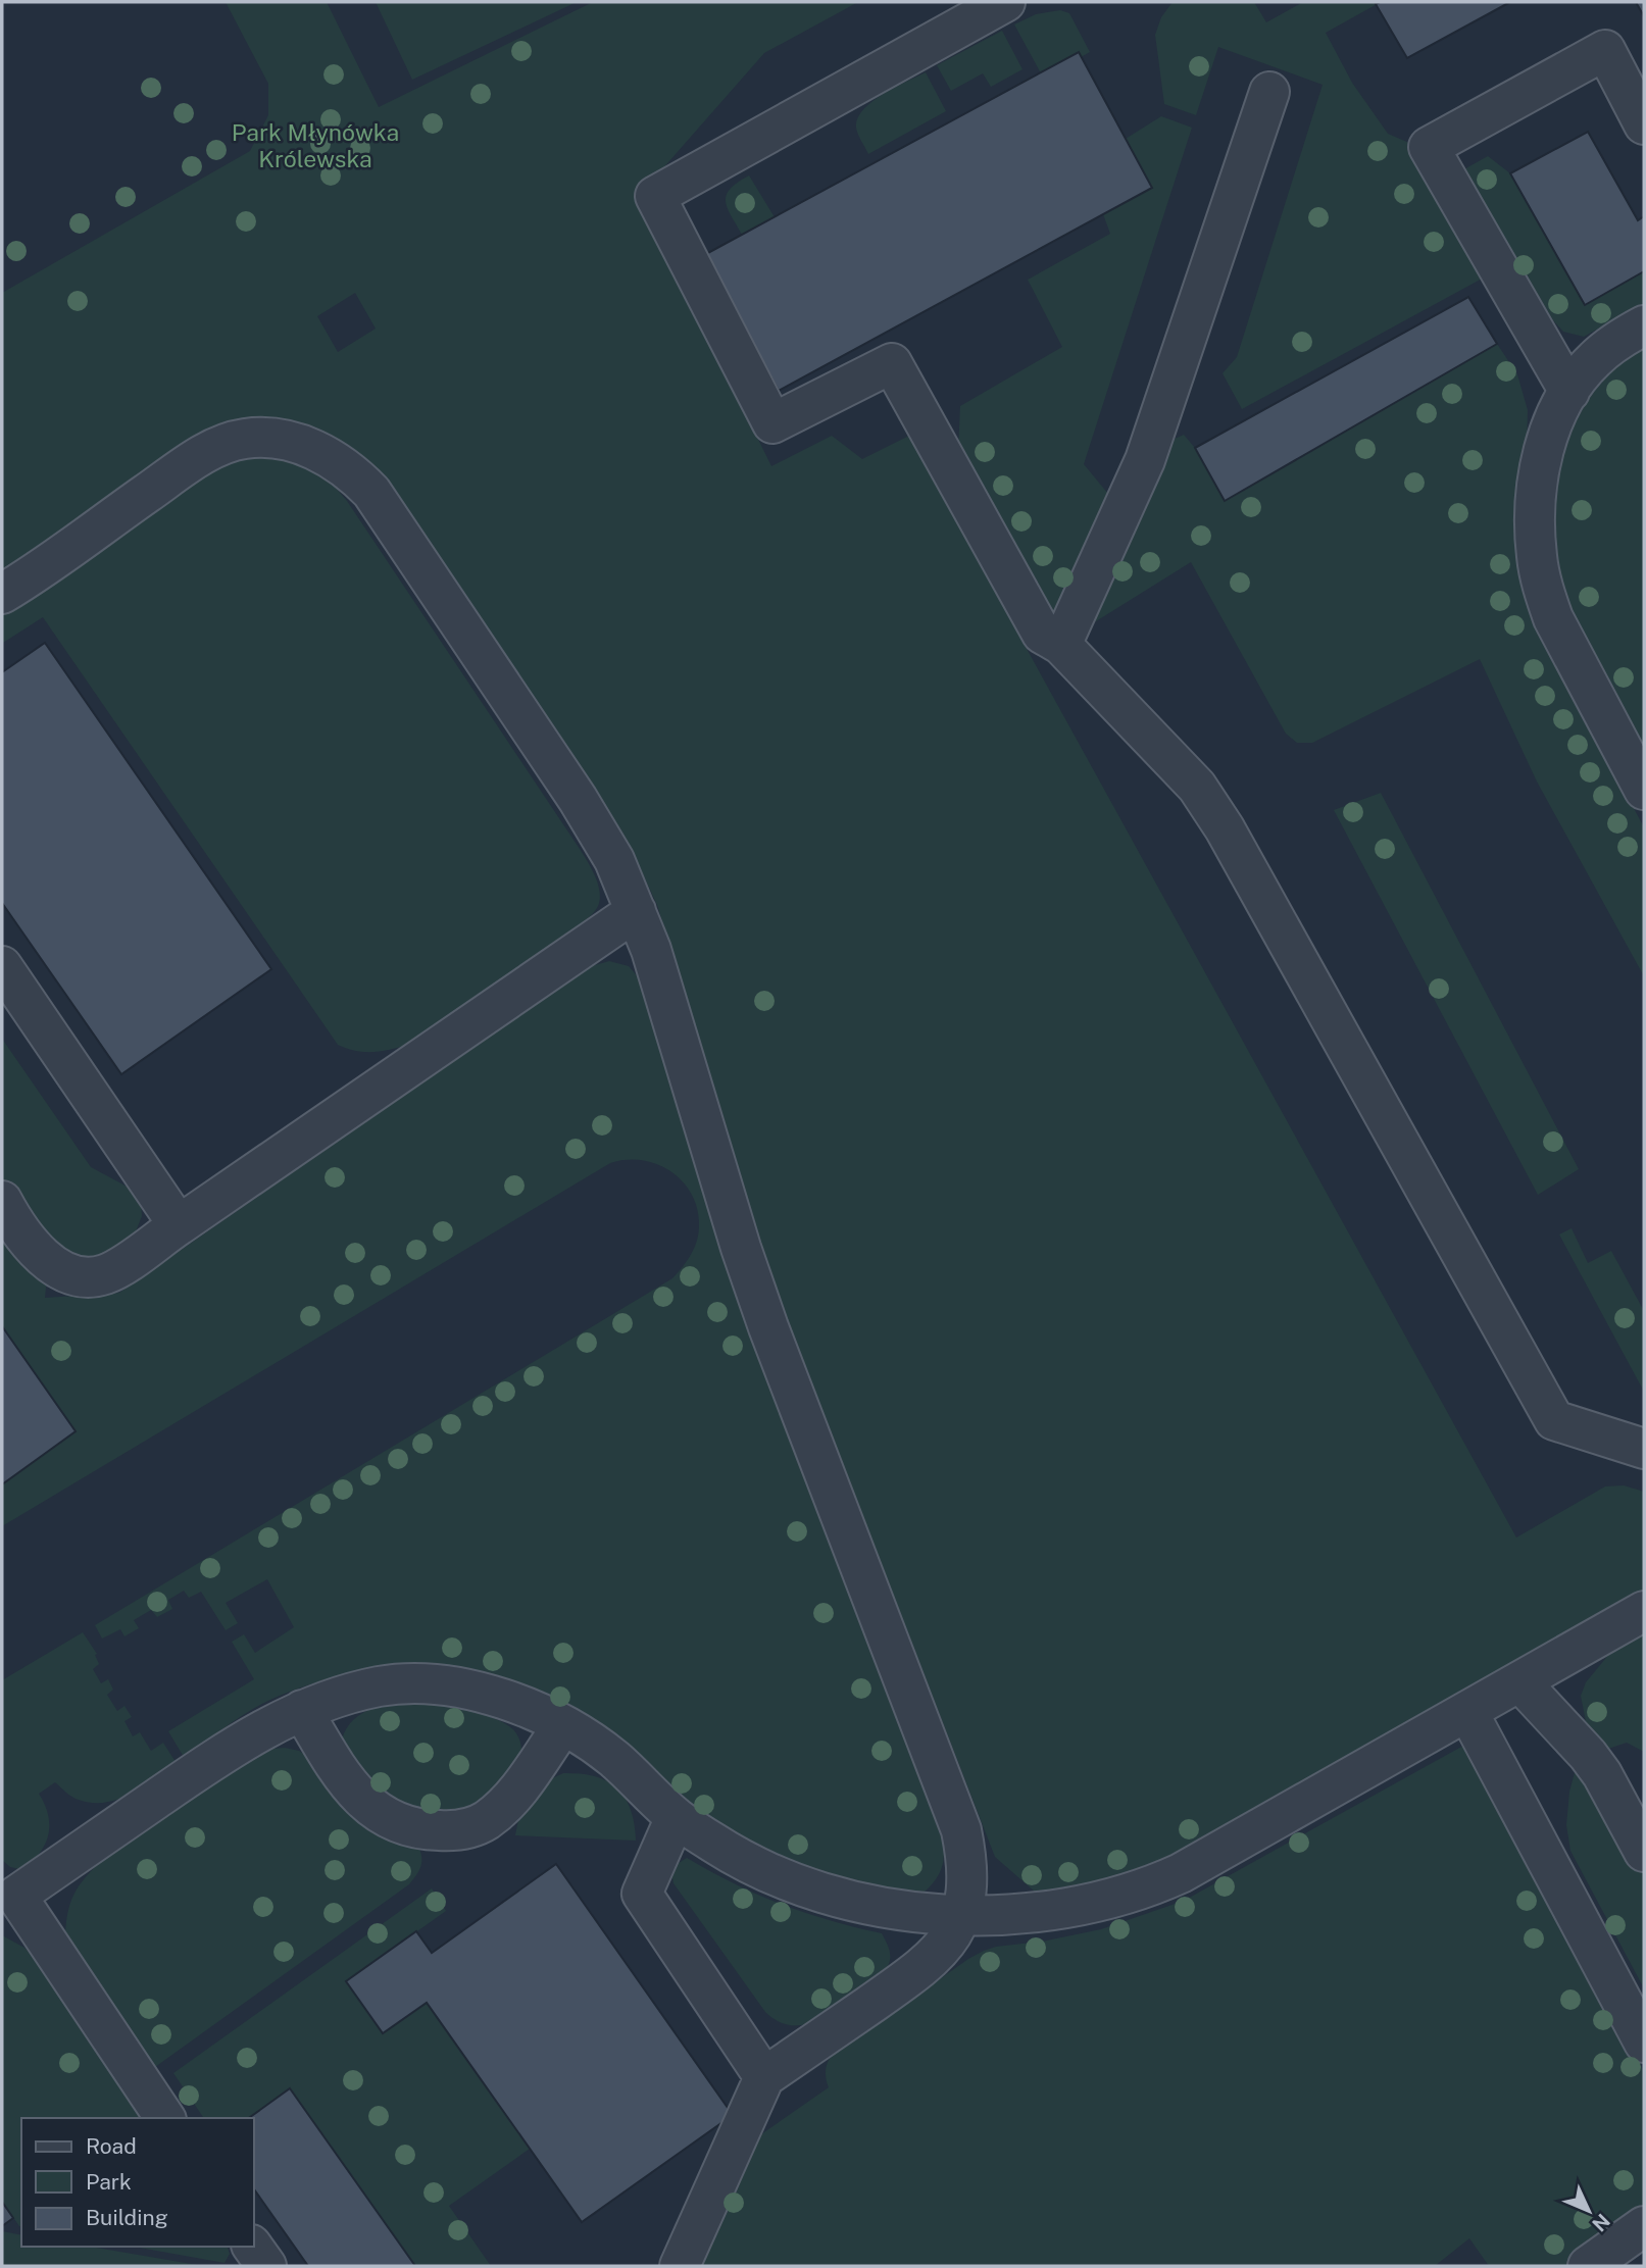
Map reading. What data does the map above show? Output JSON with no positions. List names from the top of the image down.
{
  "parks": ["Park Młynówka Królewska"],
  "legend": ["Road", "Park", "Building"],
  "north": "bottom right"
}
